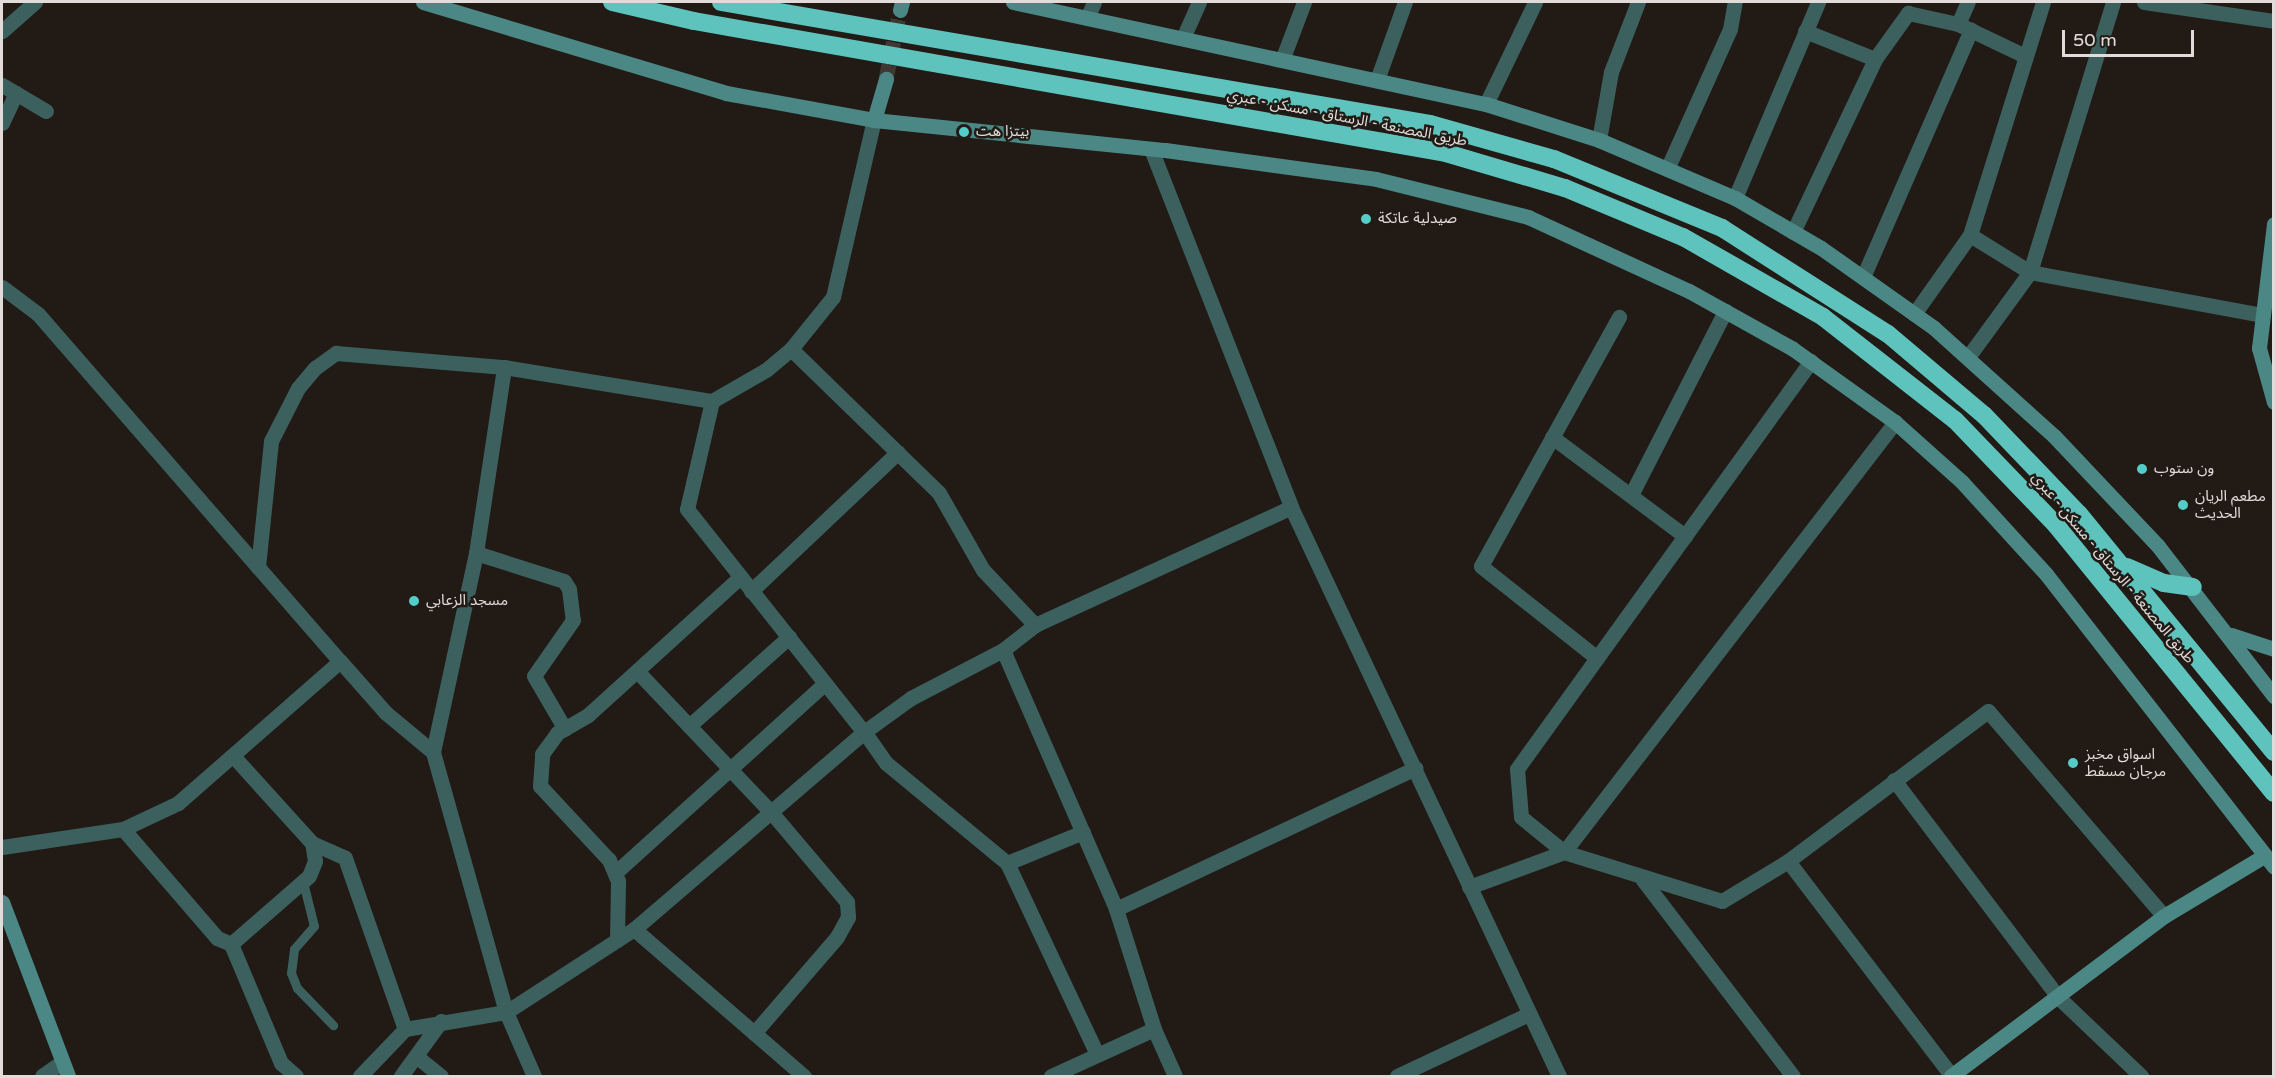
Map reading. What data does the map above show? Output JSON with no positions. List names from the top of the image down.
{
  "streets": {
    "highway": ["طريق المصنعة - الرستاق - مسكن - عبري"]
  },
  "places": [
    "بيتزا هت",
    "صيدلية عاتكة",
    "ون ستوب",
    "مطعم الريان الحديث",
    "مسجد الزعابي",
    "اسواق مخبز مرجان مسقط"
  ],
  "scale_bar": "50 m"
}
